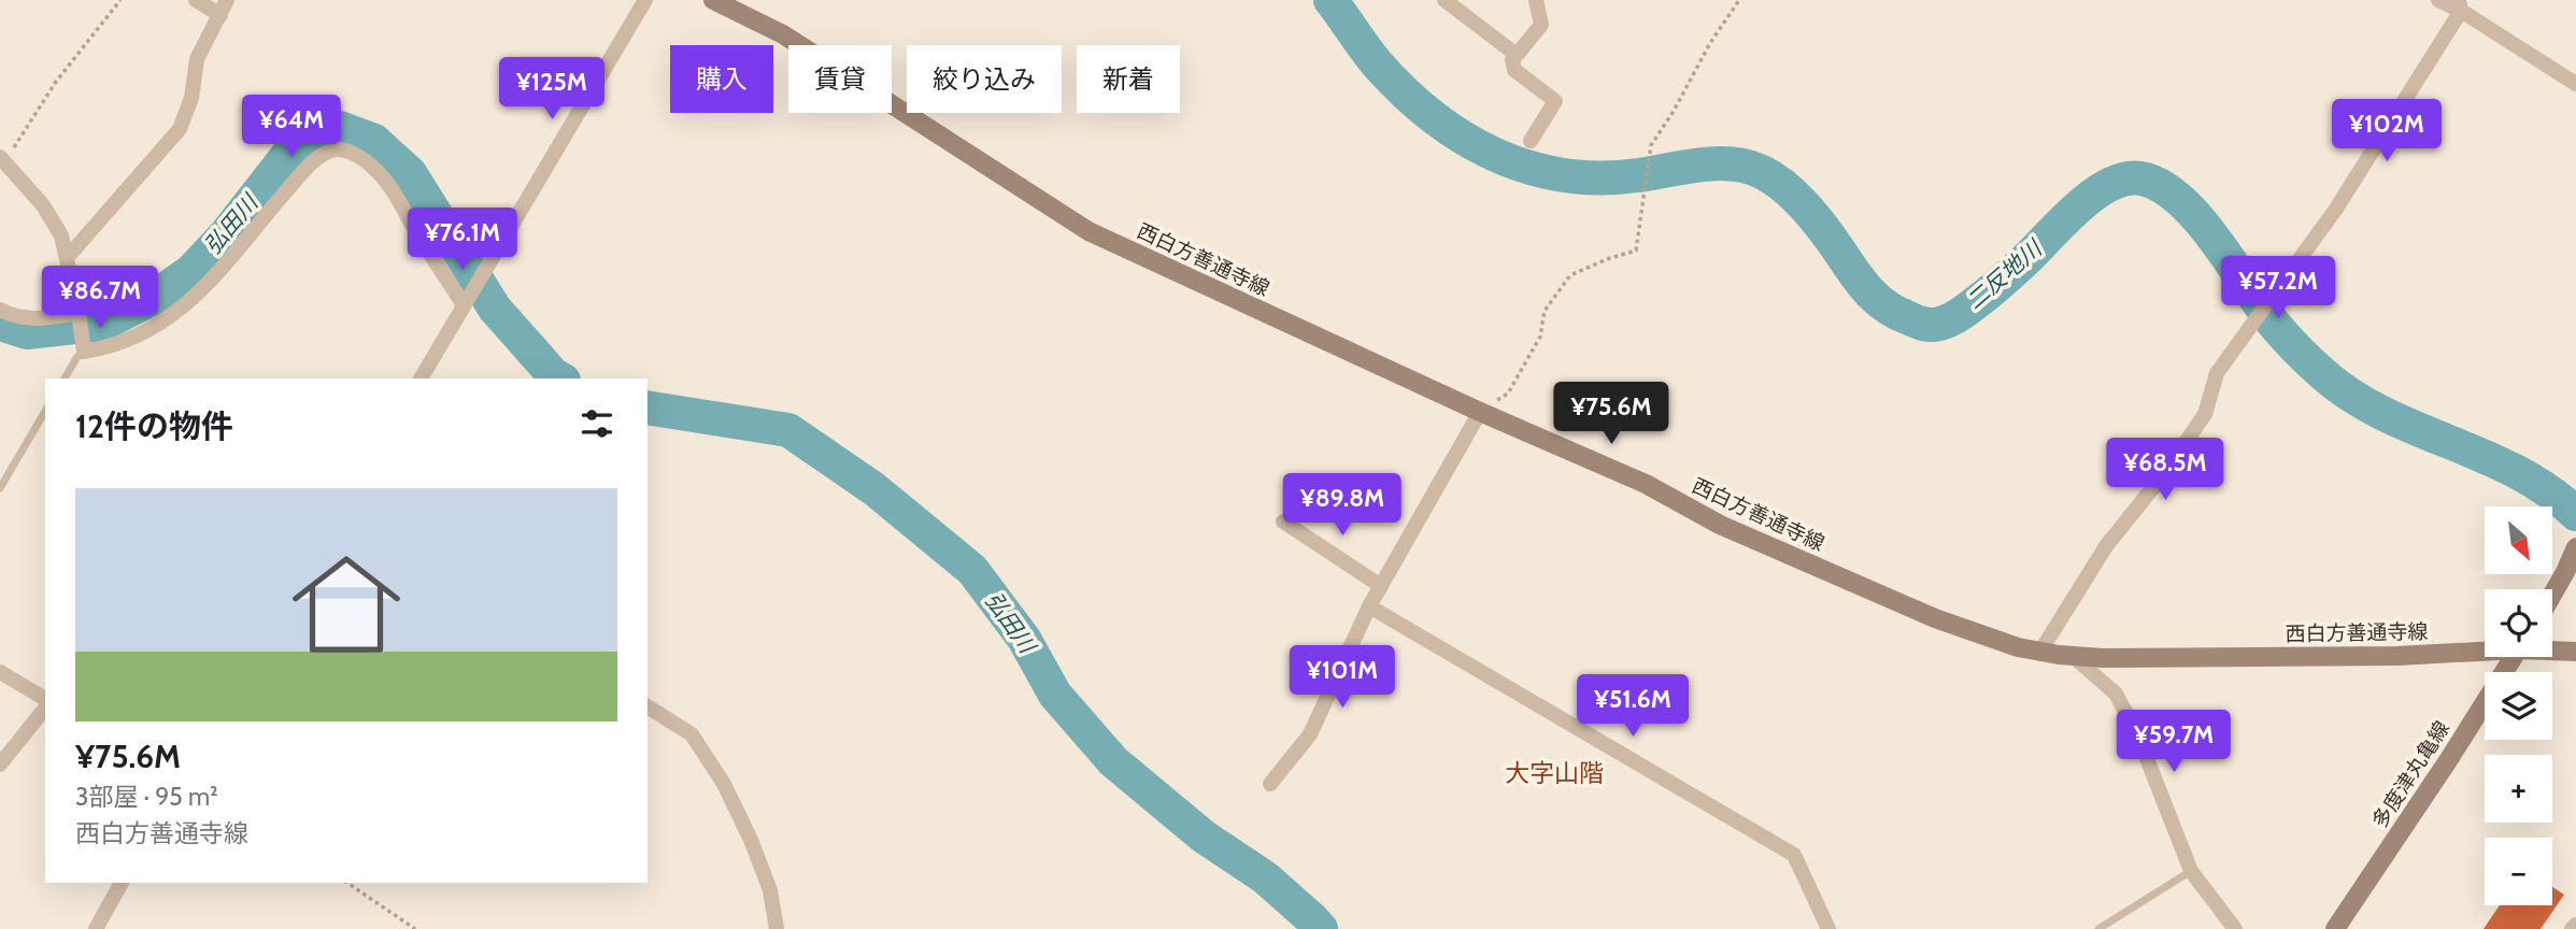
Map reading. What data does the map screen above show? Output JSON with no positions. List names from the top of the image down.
{
  "streets": {
    "main road": ["西白方善通寺線", "多度津丸亀線"]
  },
  "districts": ["大字山階"],
  "water": ["弘田川", "二反地川"],
  "north": "bottom right",
  "page": {
    "chip": [
      "購入",
      "賃貸",
      "絞り込み",
      "新着"
    ],
    "price": [
      "¥125M",
      "¥64M",
      "¥102M",
      "¥76.1M",
      "¥57.2M",
      "¥86.7M",
      "¥75.6M",
      "¥68.5M",
      "¥89.8M",
      "¥101M",
      "¥51.6M",
      "¥59.7M"
    ],
    "heading": "12件の物件",
    "list": [
      {
        "name": "¥75.6M",
        "note": "3部屋 · 95 m² · 西白方善通寺線"
      }
    ],
    "map_buttons": ["+", "−"]
  }
}
